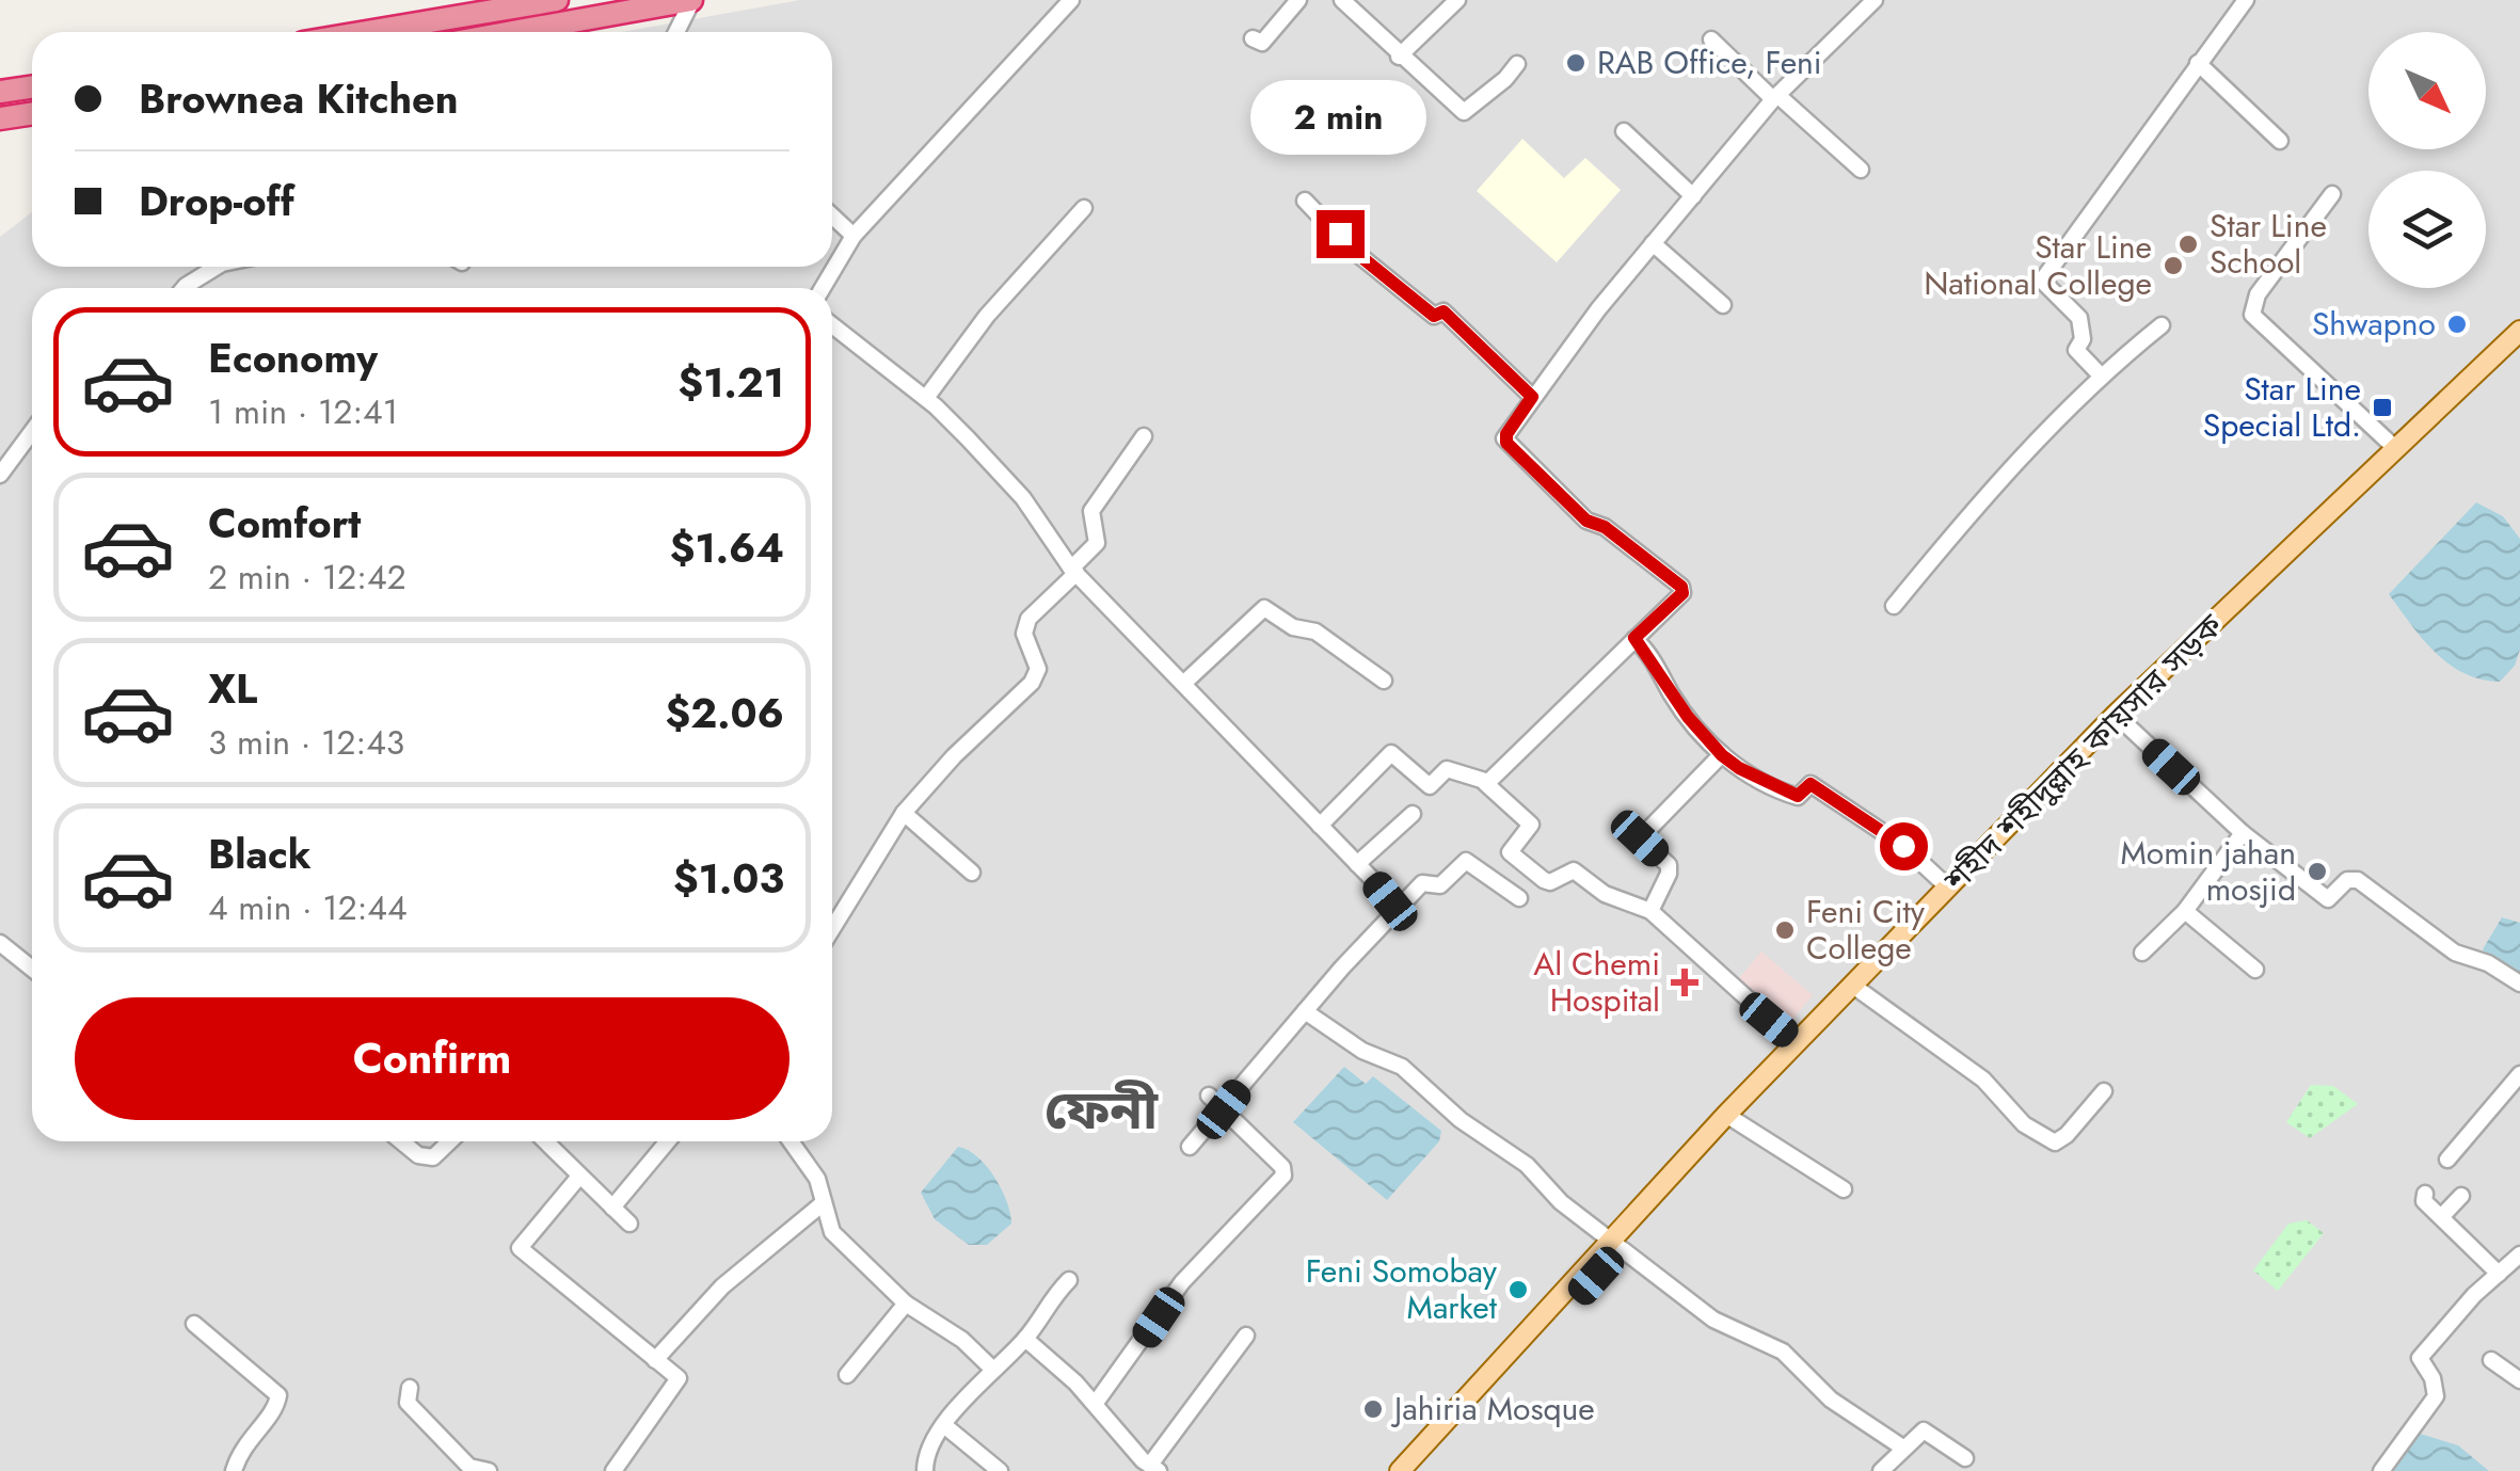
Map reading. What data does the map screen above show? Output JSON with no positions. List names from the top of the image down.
{
  "streets": {
    "main road": ["শহীদ শহীদুল্লাহ কায়সার সড়ক"]
  },
  "districts": ["ফেনী"],
  "places": {
    "other": [
      "RAB Office, Feni",
      "Star Line School",
      "Star Line National College",
      "Shwapno",
      "Momin jahan mosjid",
      "Feni City College",
      "Feni Somobay Market",
      "Jahiria Mosque"
    ],
    "transit": ["Star Line Special Ltd."],
    "health": ["Al Chemi Hospital"]
  },
  "north": "bottom right",
  "page": {
    "banner": ["Brownea Kitchen", "Drop-off"],
    "bubble": "2 min",
    "list": [
      {
        "name": "Economy",
        "note": "1 min · 12:41",
        "value": "$1.21"
      },
      {
        "name": "Comfort",
        "note": "2 min · 12:42",
        "value": "$1.64"
      },
      {
        "name": "XL",
        "note": "3 min · 12:43",
        "value": "$2.06"
      },
      {
        "name": "Black",
        "note": "4 min · 12:44",
        "value": "$1.03"
      }
    ],
    "buttons": "Confirm"
  }
}
